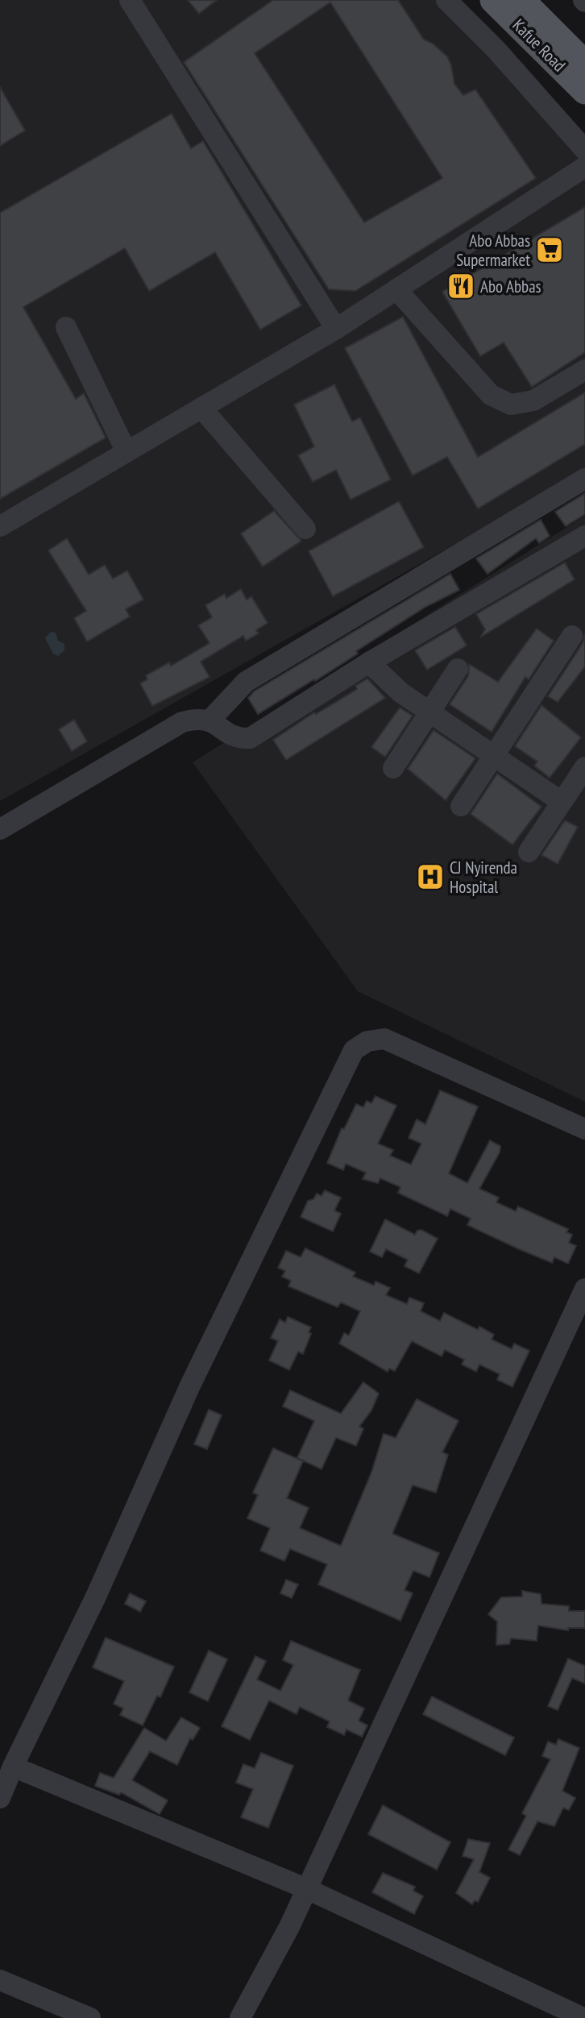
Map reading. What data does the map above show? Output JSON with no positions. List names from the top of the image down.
{
  "streets": {
    "main road": ["Kafue Road"]
  },
  "places": {
    "supermarket": ["Abo Abbas Supermarket"],
    "restaurant": ["Abo Abbas"],
    "hospital": ["CJ Nyirenda Hospital"]
  }
}
